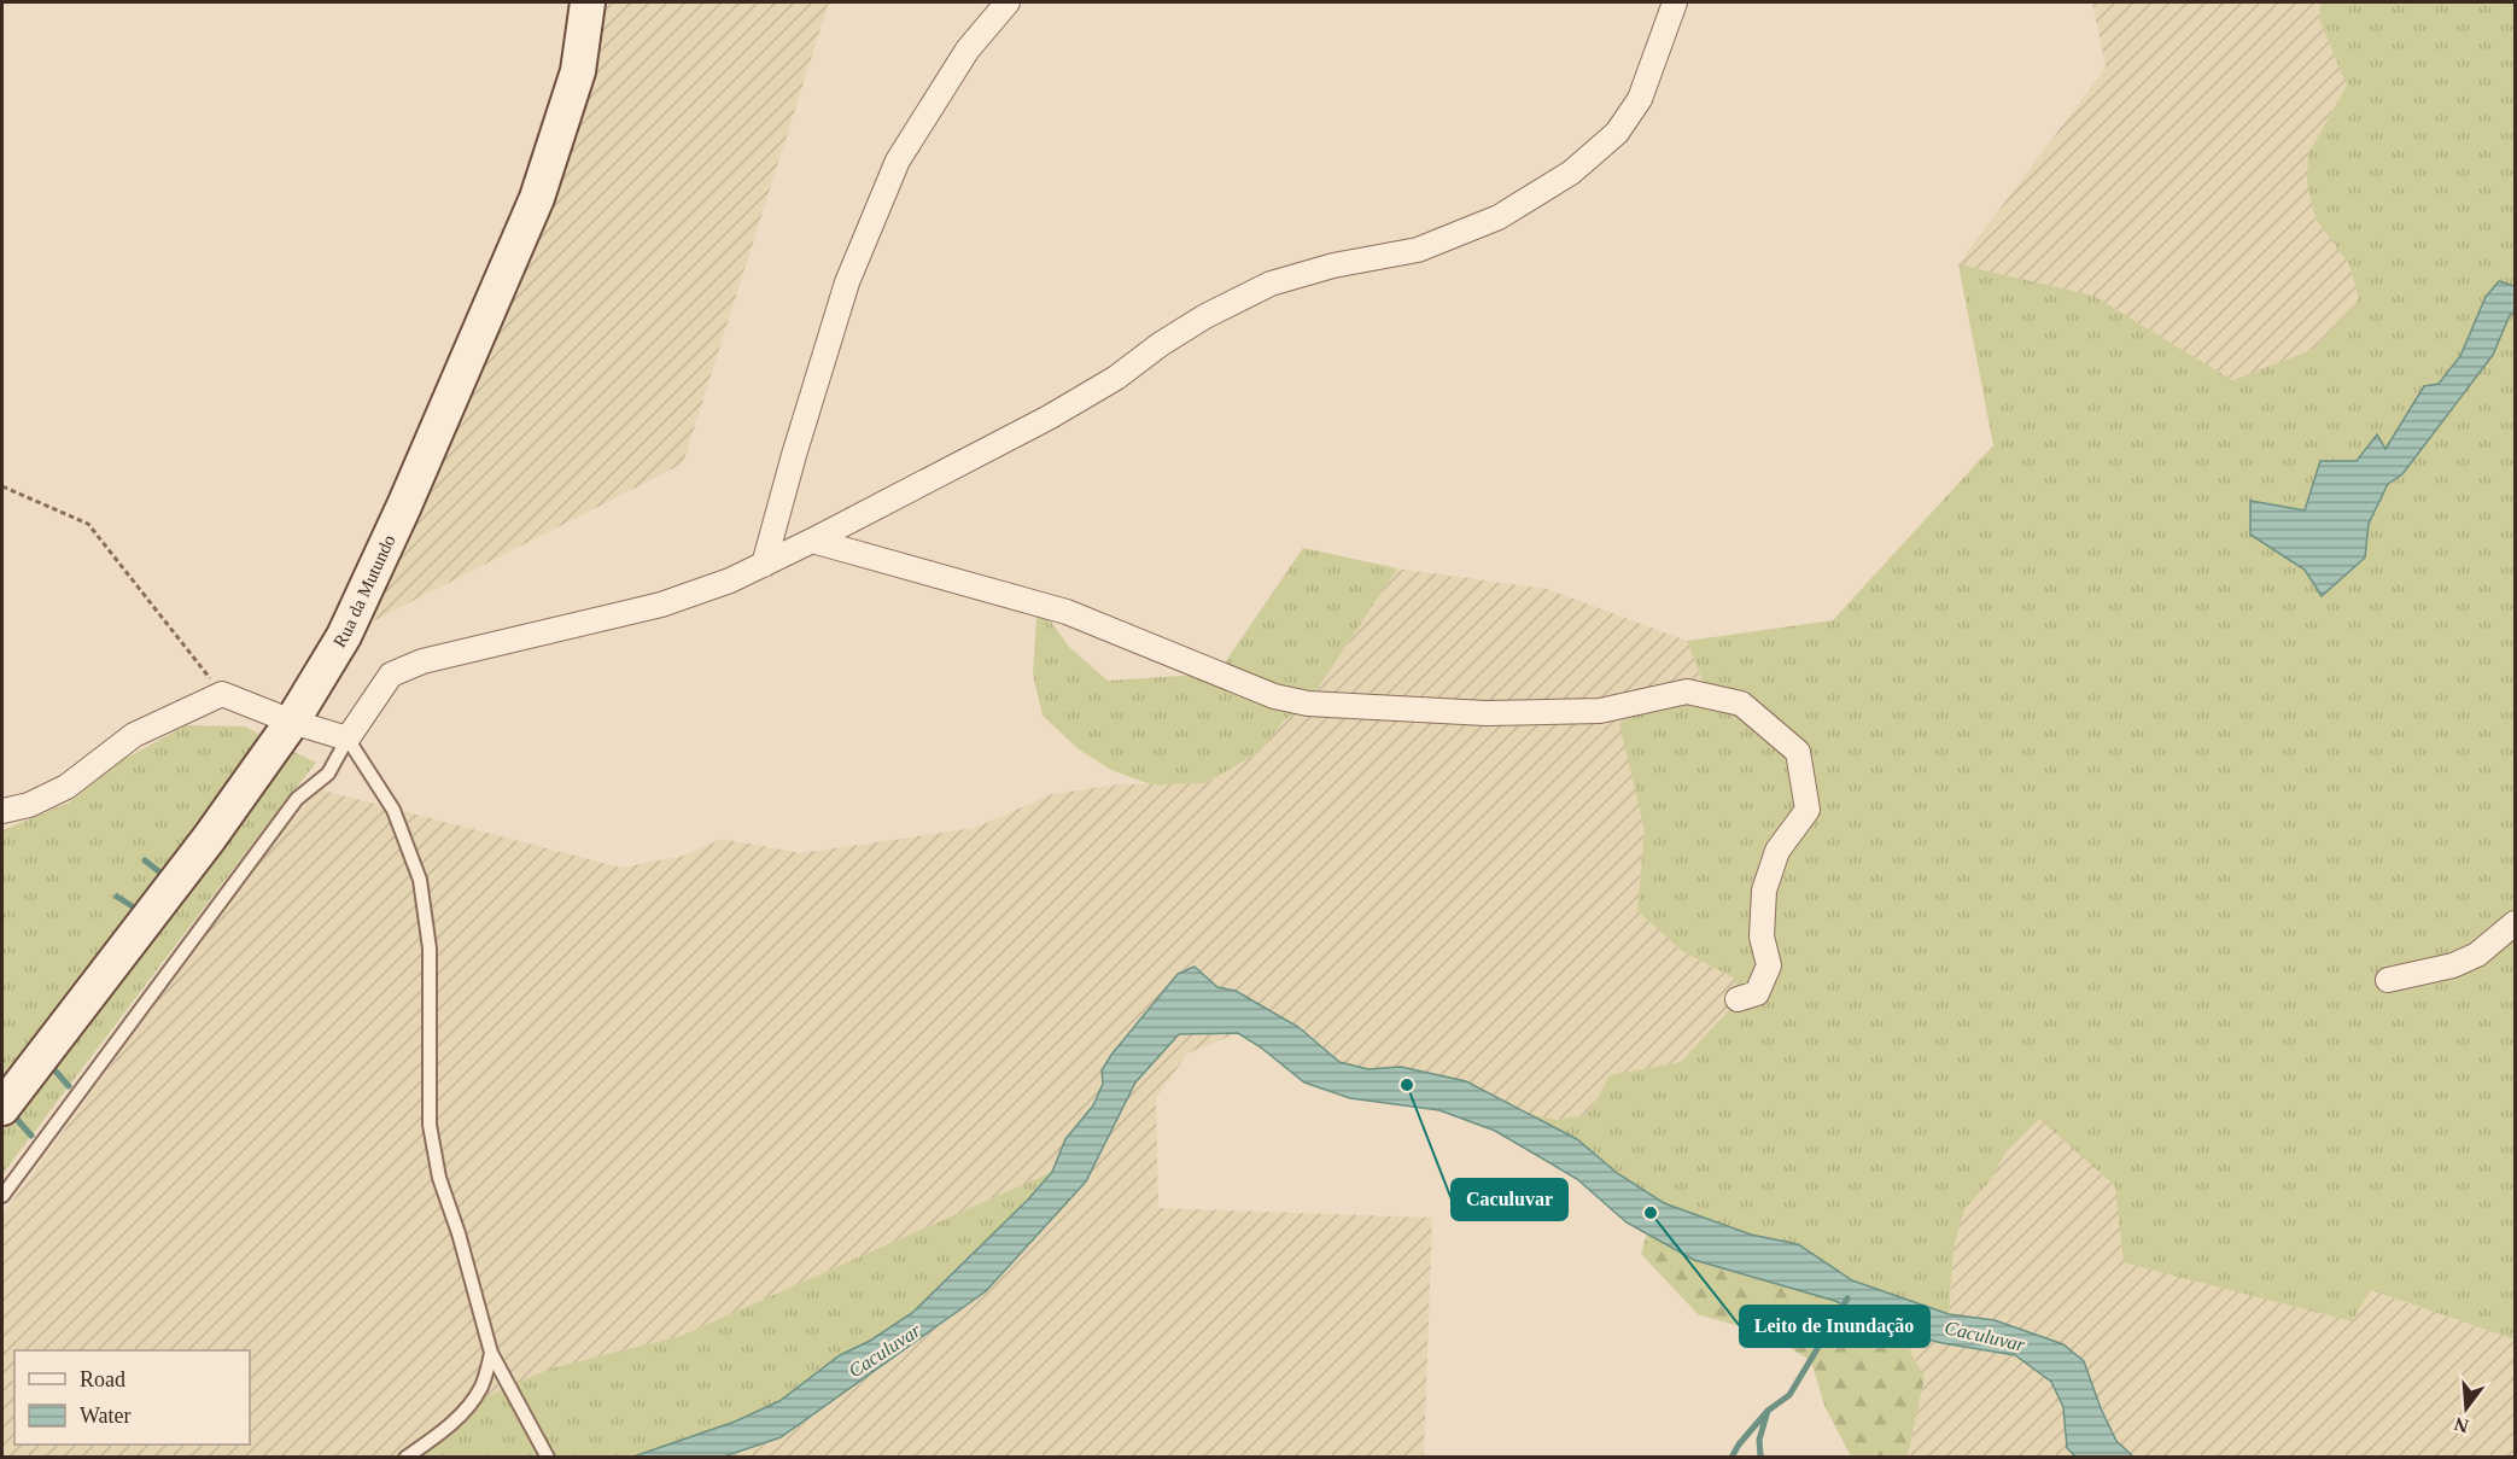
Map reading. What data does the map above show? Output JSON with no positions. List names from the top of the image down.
{
  "streets": {
    "main road": ["Rua da Mutundo"]
  },
  "water": ["Caculuvar"],
  "places": ["Caculuvar", "Leito de Inundação"],
  "legend": ["Road", "Water"],
  "north": "bottom"
}
